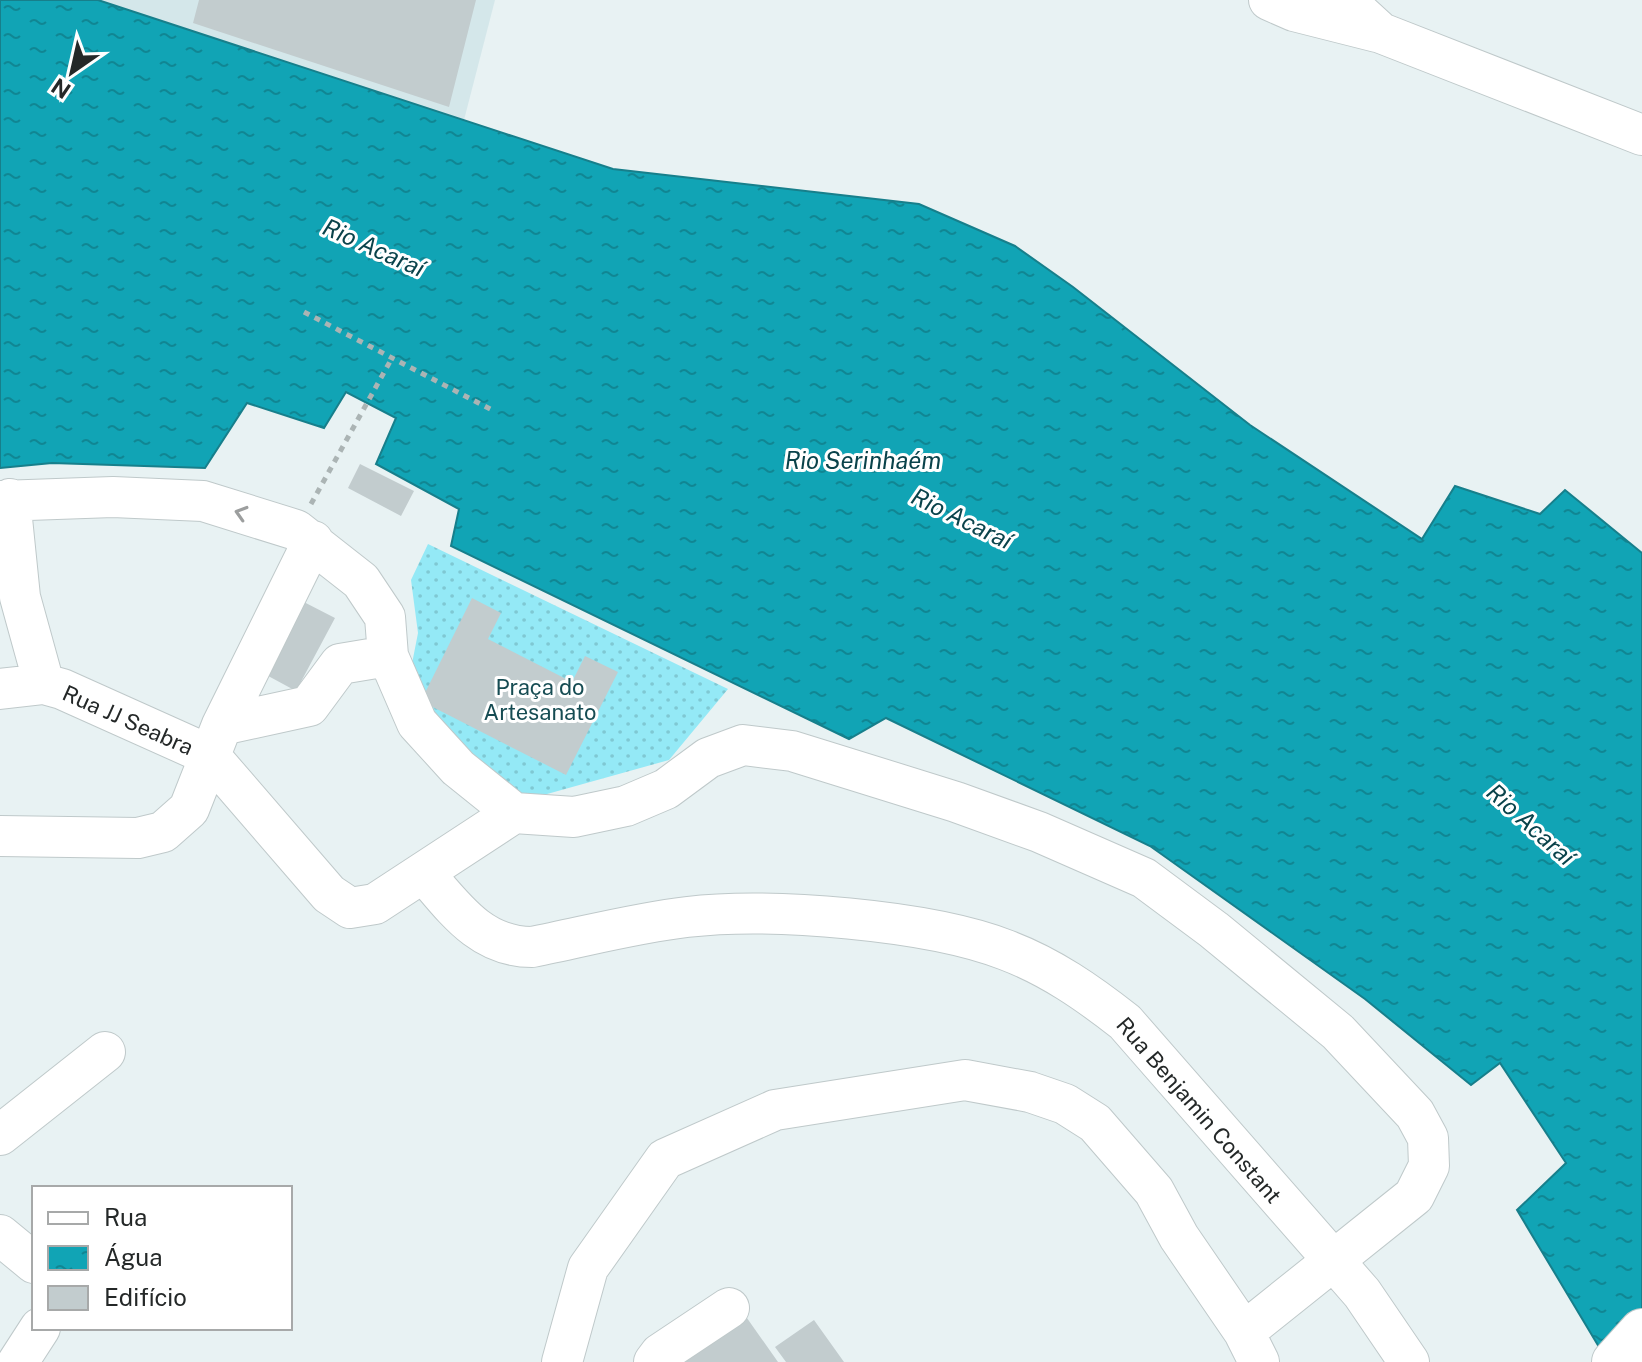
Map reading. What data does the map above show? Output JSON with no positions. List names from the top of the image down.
{
  "streets": {
    "street": ["Rua JJ Seabra", "Rua Benjamin Constant"]
  },
  "water": ["Rio Acaraí", "Rio Serinhaém"],
  "parks": ["Praça do Artesanato"],
  "legend": ["Rua", "Água", "Edifício"],
  "north": "bottom left"
}
